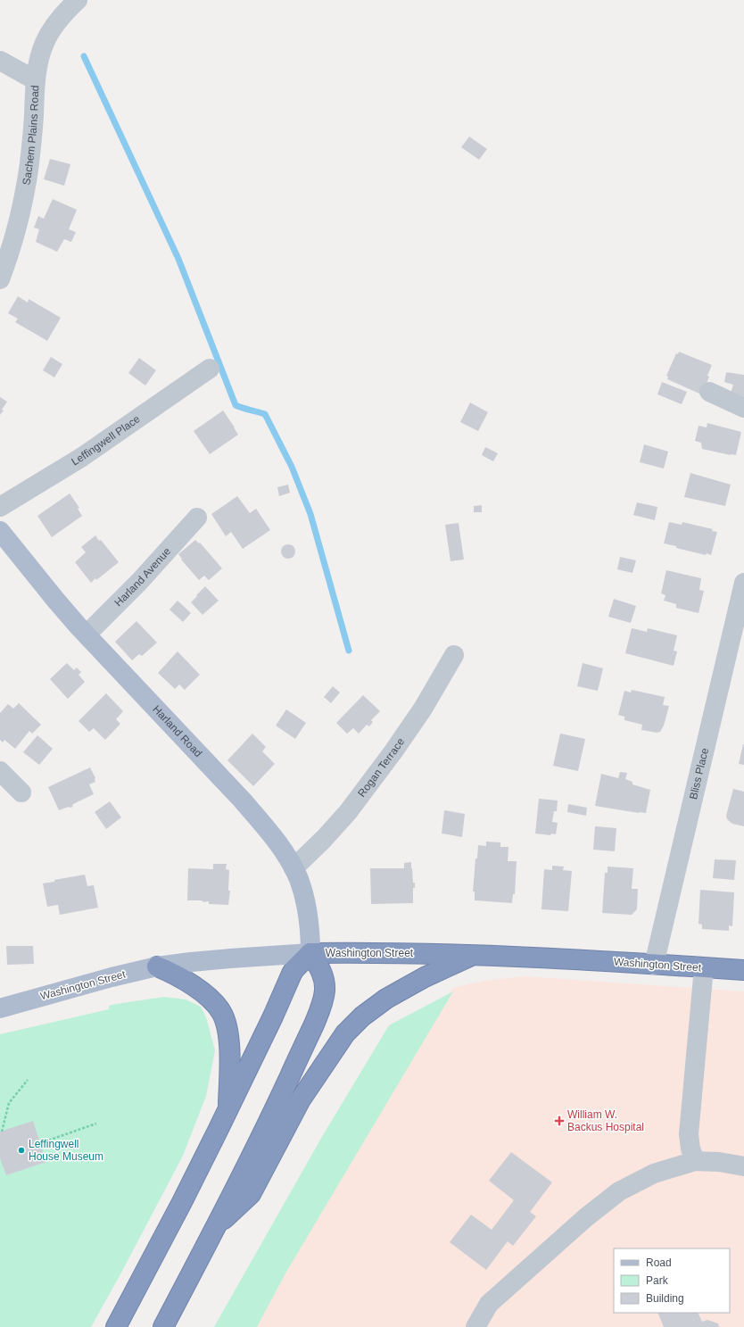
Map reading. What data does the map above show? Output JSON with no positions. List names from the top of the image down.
{
  "streets": {
    "highway": ["Washington Street"],
    "main road": ["Harland Road"],
    "street": [
      "Sachem Plains Road",
      "Leffingwell Place",
      "Harland Avenue",
      "Rogan Terrace",
      "Bliss Place"
    ]
  },
  "crossings": [
    ["Harland Avenue", "Harland Road"],
    ["Harland Road", "Rogan Terrace"],
    ["Harland Road", "Washington Street"],
    ["Bliss Place", "Washington Street"]
  ],
  "places": {
    "health": ["William W. Backus Hospital"],
    "other": ["Leffingwell House Museum"]
  },
  "legend": ["Road", "Park", "Building"]
}
